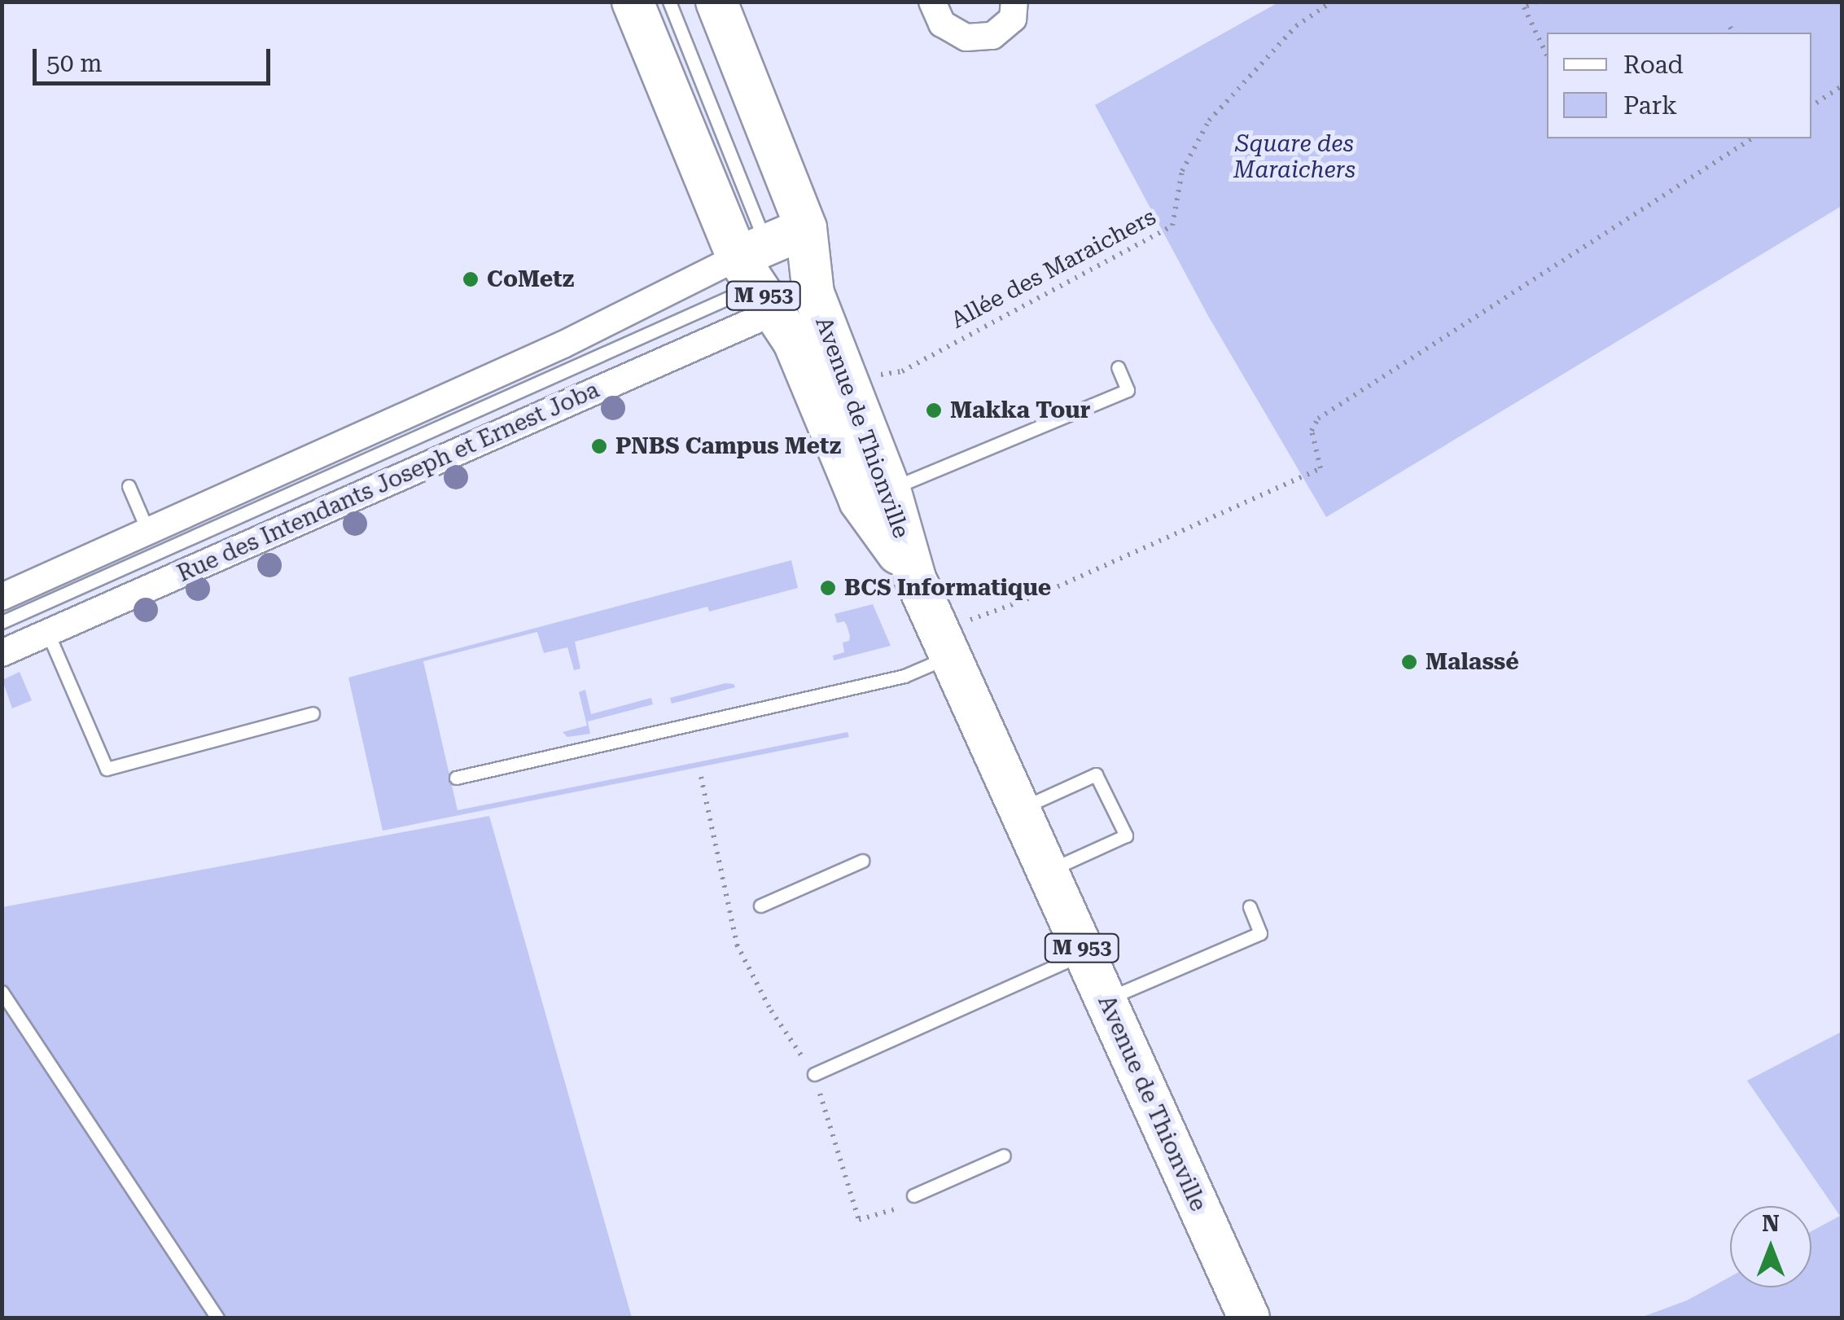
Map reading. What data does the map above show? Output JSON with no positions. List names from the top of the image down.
{
  "streets": {
    "main road": ["M 953", "Avenue de Thionville"],
    "street": ["Rue des Intendants Joseph et Ernest Joba"],
    "path": ["Allée des Maraichers"]
  },
  "crossings": [
    ["Avenue de Thionville", "Rue des Intendants Joseph et Ernest Joba"]
  ],
  "parks": ["Square des Maraichers"],
  "places": [
    "CoMetz",
    "Makka Tour",
    "PNBS Campus Metz",
    "BCS Informatique",
    "Malassé"
  ],
  "legend": ["Road", "Park"],
  "scale_bar": "50 m",
  "north": "top"
}
